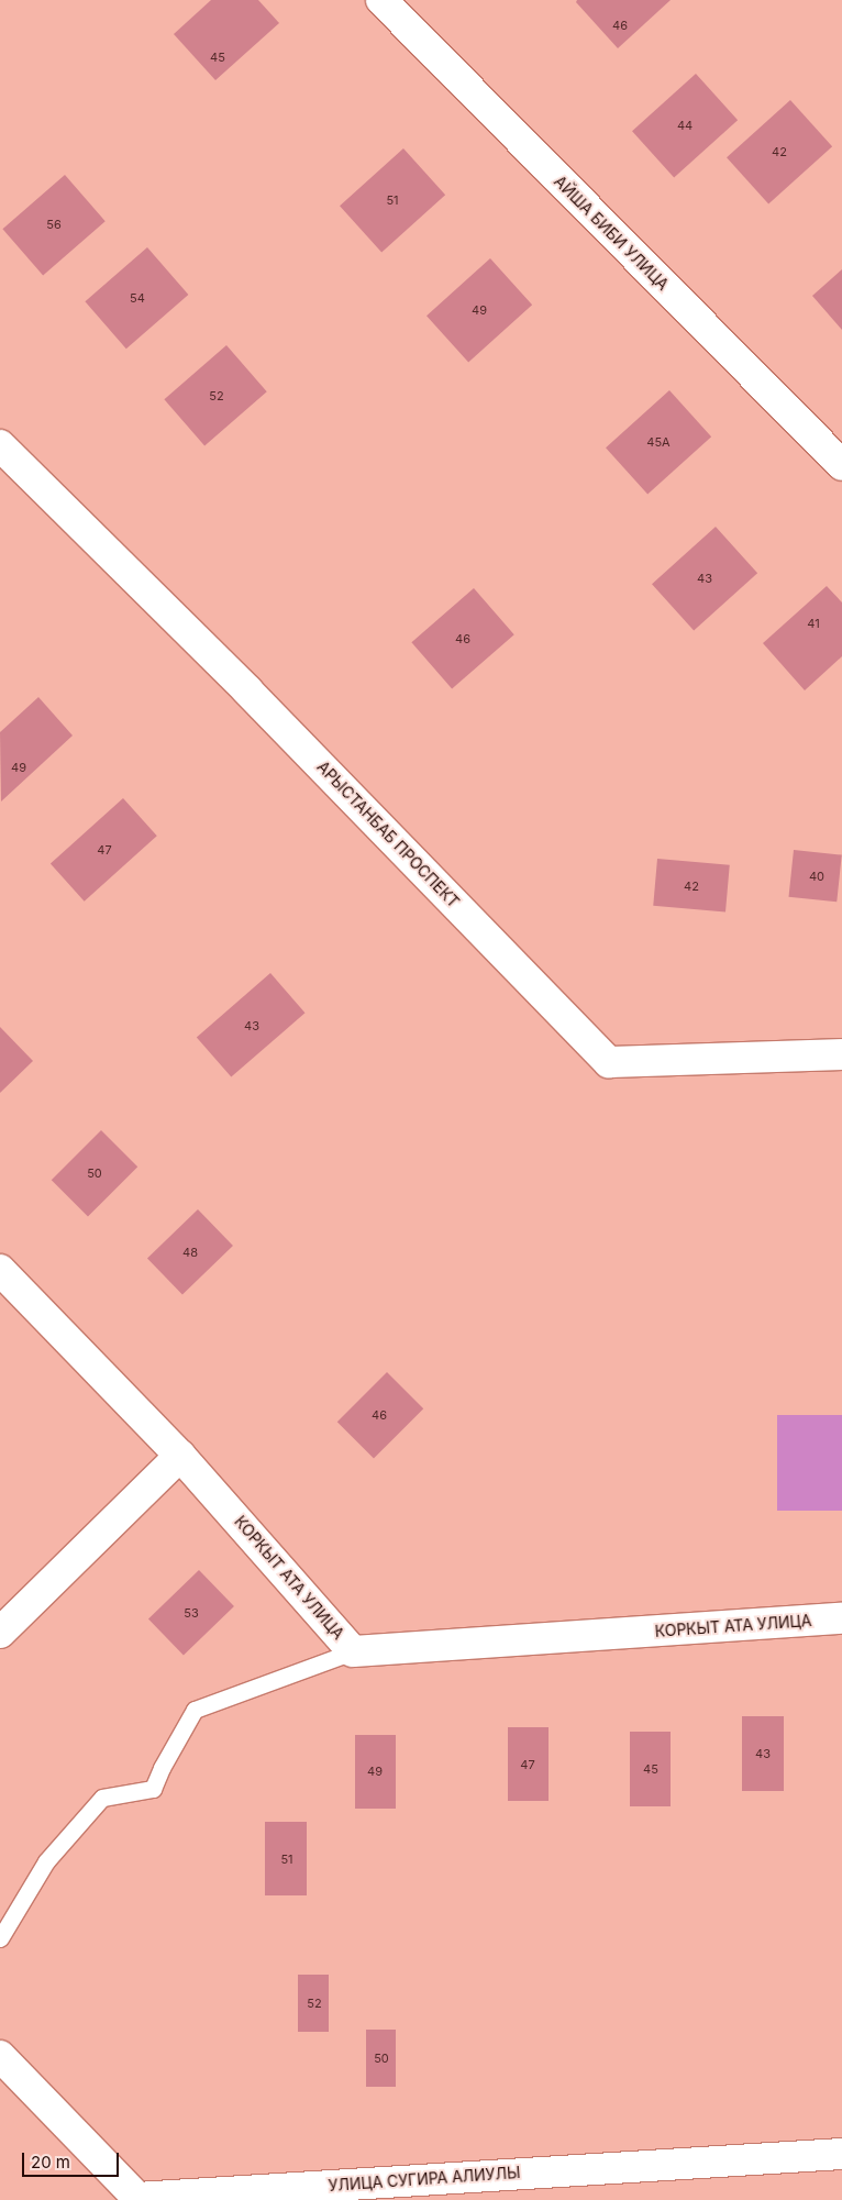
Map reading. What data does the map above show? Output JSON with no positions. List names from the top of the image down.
{
  "streets": {
    "street": [
      "АЙША БИБИ УЛИЦА",
      "АРЫСТАНБАБ ПРОСПЕКТ",
      "КОРКЫТ АТА УЛИЦА",
      "УЛИЦА СУГИРА АЛИУЛЫ"
    ]
  },
  "house_numbers": [
    "46",
    "45",
    "44",
    "42",
    "51",
    "56",
    "54",
    "49",
    "52",
    "45А",
    "43",
    "41",
    "46",
    "49",
    "47",
    "40",
    "42",
    "43",
    "50",
    "48",
    "46",
    "53",
    "43",
    "47",
    "45",
    "49",
    "51",
    "52",
    "50"
  ],
  "scale_bar": "20 m"
}
